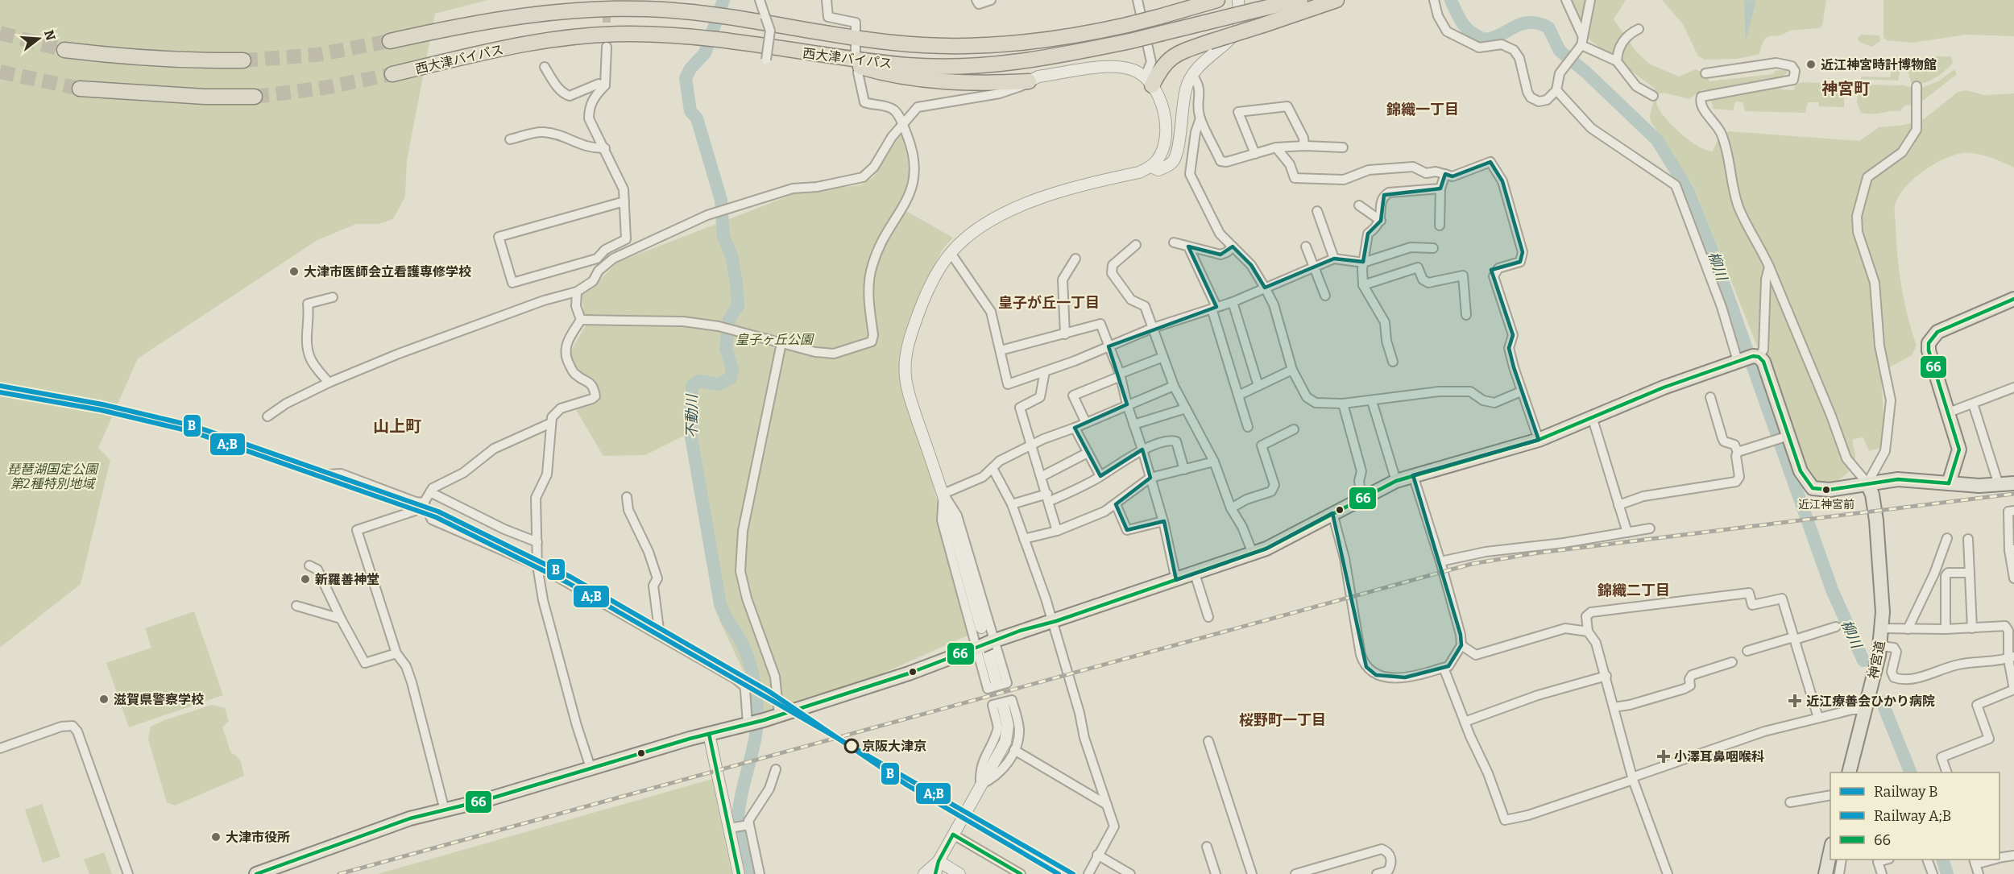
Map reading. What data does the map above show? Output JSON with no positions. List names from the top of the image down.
{
  "streets": {
    "highway": ["西大津バイパス"],
    "main road": ["神宮道"]
  },
  "districts": [
    "神宮町",
    "錦織一丁目",
    "皇子が丘一丁目",
    "山上町",
    "錦織二丁目",
    "桜野町一丁目"
  ],
  "water": ["柳川", "不動川"],
  "parks": ["皇子ヶ丘公園", "琵琶湖国定公園 第2種特別地域"],
  "places": {
    "other": [
      "近江神宮時計博物館",
      "大津市医師会立看護専修学校",
      "近江神宮前",
      "新羅善神堂",
      "滋賀県警察学校",
      "京阪大津京",
      "大津市役所"
    ],
    "health": ["近江療善会ひかり病院", "小澤耳鼻咽喉科"]
  },
  "lines": ["transit line 66", "rail line B", "rail line A;B"],
  "legend": ["Railway B", "Railway A;B", "66"],
  "north": "right"
}
